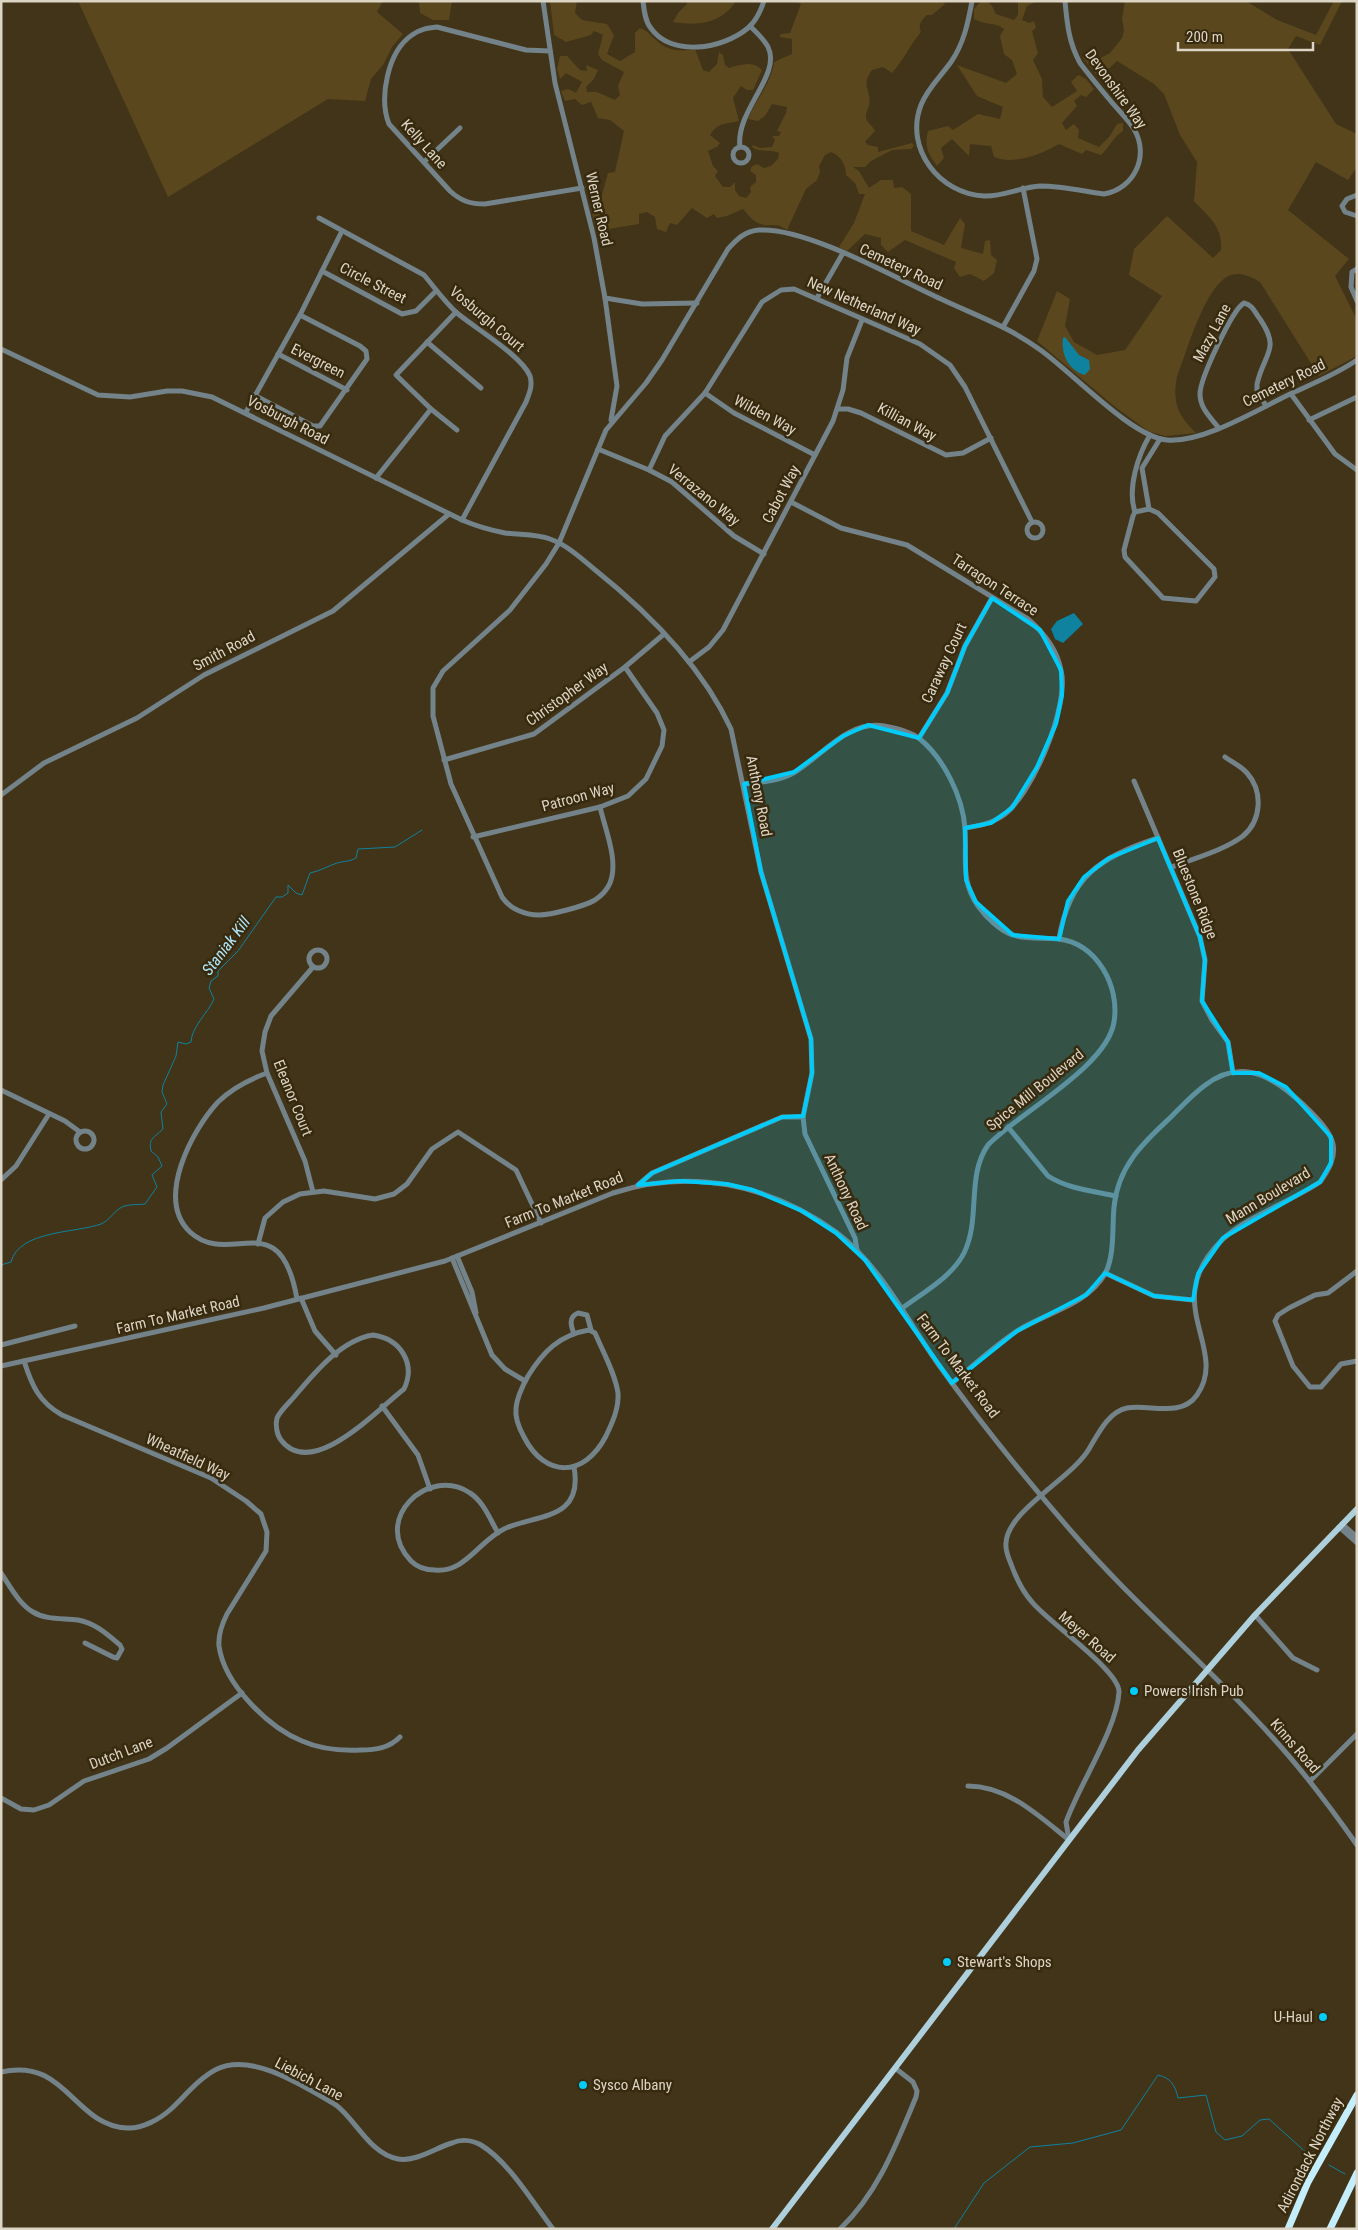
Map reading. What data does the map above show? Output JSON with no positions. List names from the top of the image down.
{
  "streets": {
    "highway": ["Adirondack Northway"],
    "street": [
      "Devonshire Way",
      "Kelly Lane",
      "Werner Road",
      "Cemetery Road",
      "Circle Street",
      "New Netherland Way",
      "Vosburgh Court",
      "Mazy Lane",
      "Evergreen",
      "Wilden Way",
      "Vosburgh Road",
      "Killian Way",
      "Cabot Way",
      "Verrazano Way",
      "Tarragon Terrace",
      "Smith Road",
      "Caraway Court",
      "Christopher Way",
      "Anthony Road",
      "Patroon Way",
      "Bluestone Ridge",
      "Spice Mill Boulevard",
      "Eleanor Court",
      "Mann Boulevard",
      "Farm To Market Road",
      "Wheatfield Way",
      "Meyer Road",
      "Kinns Road",
      "Dutch Lane",
      "Liebich Lane"
    ]
  },
  "crossings": [
    ["Kelly Lane", "Werner Road"],
    ["Werner Road", "Cemetery Road"],
    ["Cemetery Road", "Mazy Lane"],
    ["Cemetery Road", "Vosburgh Road"],
    ["Cemetery Road", "Verrazano Way"],
    ["Cemetery Road", "Christopher Way"],
    ["Cemetery Road", "Anthony Road"],
    ["Cemetery Road", "Patroon Way"],
    ["Circle Street", "Vosburgh Court"],
    ["New Netherland Way", "Wilden Way"],
    ["New Netherland Way", "Killian Way"],
    ["New Netherland Way", "Cabot Way"],
    ["New Netherland Way", "Verrazano Way"],
    ["Vosburgh Court", "Vosburgh Road"],
    ["Wilden Way", "Cabot Way"],
    ["Vosburgh Road", "Smith Road"],
    ["Vosburgh Road", "Anthony Road"],
    ["Killian Way", "Cabot Way"],
    ["Cabot Way", "Verrazano Way"],
    ["Cabot Way", "Tarragon Terrace"],
    ["Cabot Way", "Anthony Road"],
    ["Tarragon Terrace", "Caraway Court"],
    ["Tarragon Terrace", "Spice Mill Boulevard"],
    ["Caraway Court", "Spice Mill Boulevard"],
    ["Christopher Way", "Anthony Road"],
    ["Christopher Way", "Patroon Way"],
    ["Anthony Road", "Spice Mill Boulevard"],
    ["Anthony Road", "Farm To Market Road"],
    ["Bluestone Ridge", "Mann Boulevard"],
    ["Spice Mill Boulevard", "Farm To Market Road"],
    ["Mann Boulevard", "Farm To Market Road"],
    ["Mann Boulevard", "Meyer Road"],
    ["Farm To Market Road", "Wheatfield Way"],
    ["Farm To Market Road", "Meyer Road"],
    ["Farm To Market Road", "Kinns Road"],
    ["Wheatfield Way", "Dutch Lane"]
  ],
  "water": ["Staniak Kill"],
  "places": [
    "Powers Irish Pub",
    "Stewart's Shops",
    "U-Haul",
    "Sysco Albany"
  ],
  "scale_bar": "200 m"
}
